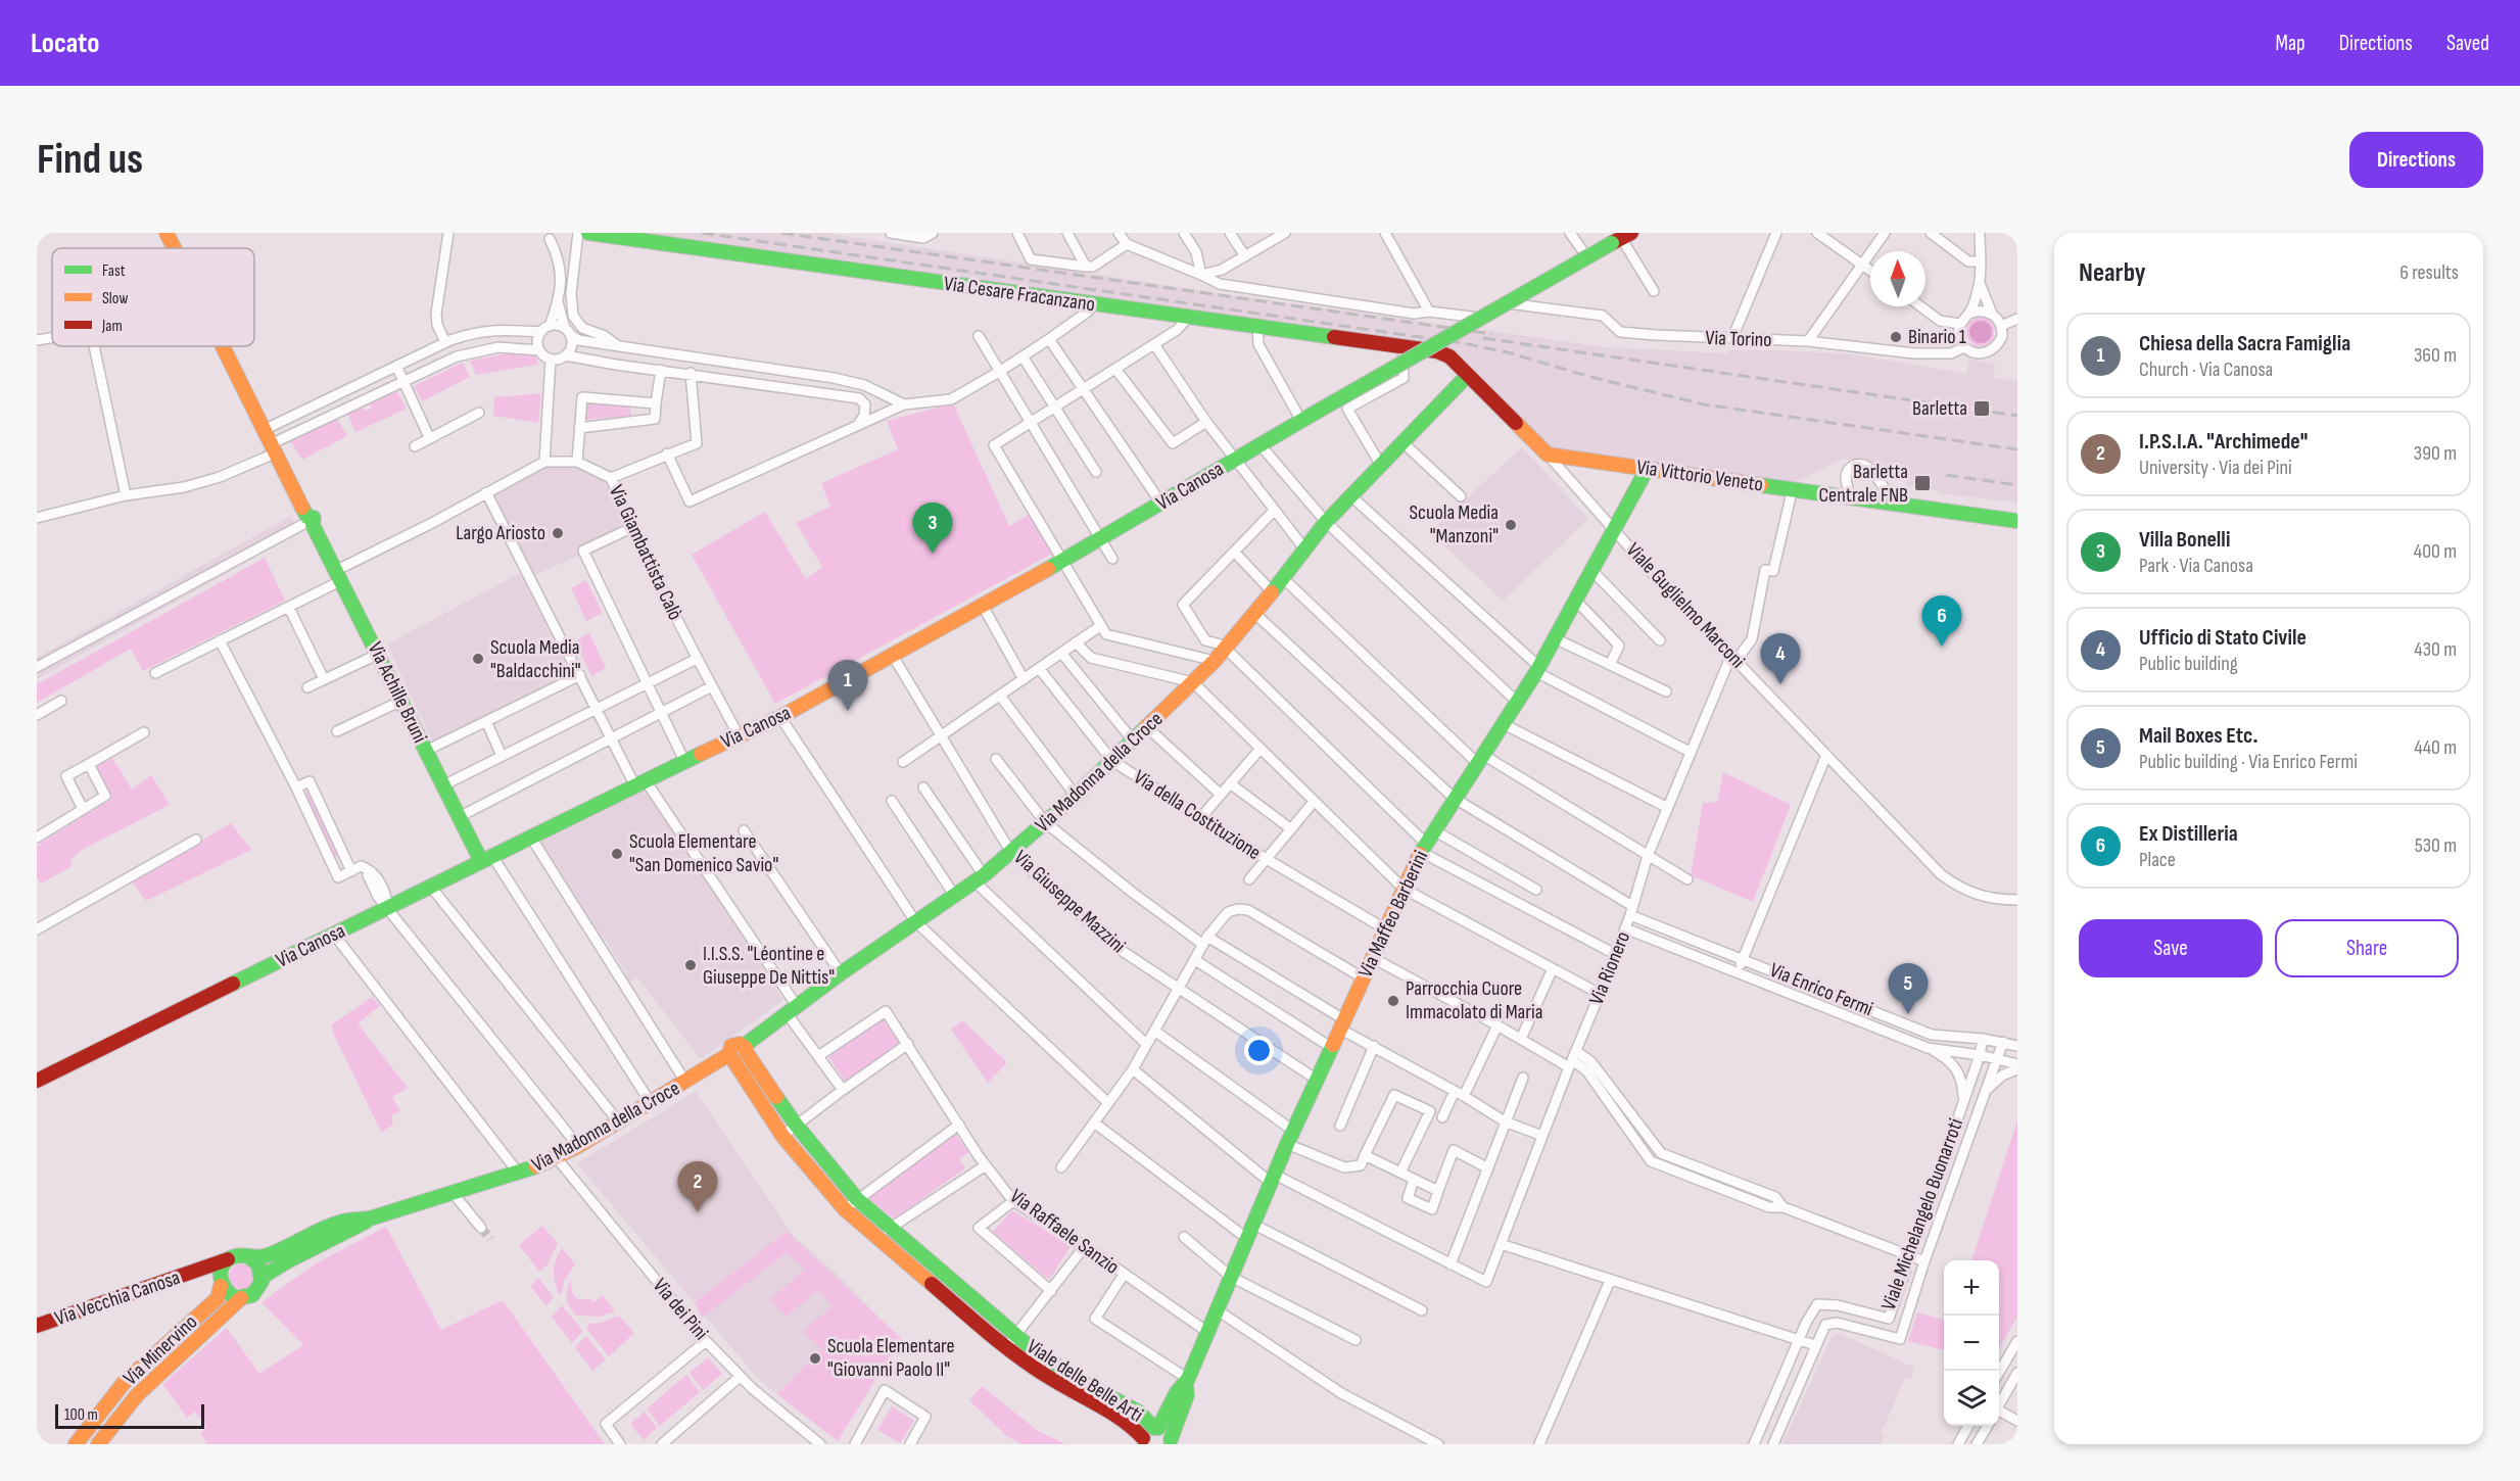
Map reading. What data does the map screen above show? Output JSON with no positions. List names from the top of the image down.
{
  "streets": {
    "street": [
      "Via Cesare Fracanzano",
      "Via Torino",
      "Via Vittorio Veneto",
      "Via Canosa",
      "Via Giambattista Calò",
      "Viale Guglielmo Marconi",
      "Via Achille Bruni",
      "Via Madonna della Croce",
      "Via della Costituzione",
      "Via Giuseppe Mazzini",
      "Via Maffeo Barberini",
      "Via Rionero",
      "Via Enrico Fermi",
      "Viale Michelangelo Buonarroti",
      "Via Raffaele Sanzio",
      "Via Vecchia Canosa",
      "Via dei Pini",
      "Via Minervino",
      "Viale delle Belle Arti"
    ]
  },
  "crossings": [
    ["Via Cesare Fracanzano", "Viale Guglielmo Marconi"],
    ["Via Vittorio Veneto", "Viale Guglielmo Marconi"],
    ["Via Vittorio Veneto", "Via Maffeo Barberini"],
    ["Via Vittorio Veneto", "Via Rionero"],
    ["Via Canosa", "Via Giambattista Calò"],
    ["Via Canosa", "Via Achille Bruni"],
    ["Via Canosa", "Via Giuseppe Mazzini"],
    ["Via Giambattista Calò", "Via Achille Bruni"],
    ["Viale Guglielmo Marconi", "Via Madonna della Croce"],
    ["Viale Guglielmo Marconi", "Via Maffeo Barberini"],
    ["Viale Guglielmo Marconi", "Via Rionero"],
    ["Via Madonna della Croce", "Via della Costituzione"],
    ["Via Madonna della Croce", "Via Giuseppe Mazzini"],
    ["Via Madonna della Croce", "Via Enrico Fermi"],
    ["Via Madonna della Croce", "Via Vecchia Canosa"],
    ["Via Madonna della Croce", "Via dei Pini"],
    ["Via Madonna della Croce", "Via Minervino"],
    ["Via Madonna della Croce", "Viale delle Belle Arti"],
    ["Via della Costituzione", "Via Maffeo Barberini"],
    ["Via Giuseppe Mazzini", "Via Maffeo Barberini"],
    ["Via Maffeo Barberini", "Via Enrico Fermi"],
    ["Via Maffeo Barberini", "Via Raffaele Sanzio"],
    ["Via Maffeo Barberini", "Viale delle Belle Arti"],
    ["Via Rionero", "Via Enrico Fermi"],
    ["Via Enrico Fermi", "Viale Michelangelo Buonarroti"],
    ["Via Vecchia Canosa", "Via Minervino"]
  ],
  "places": {
    "other": [
      "Binario 1",
      "Scuola Media \"Manzoni\"",
      "Largo Ariosto",
      "Scuola Media \"Baldacchini\"",
      "Scuola Elementare \"San Domenico Savio\"",
      "I.I.S.S. \"Léontine e Giuseppe De Nittis\"",
      "Parrocchia Cuore Immacolato di Maria",
      "Scuola Elementare \"Giovanni Paolo II\""
    ],
    "transit": ["Barletta", "Barletta Centrale FNB"]
  },
  "legend": ["Fast", "Slow", "Jam"],
  "scale_bar": "100 m",
  "north": "top",
  "page": {
    "header": "Locato",
    "nav": ["Map", "Directions", "Saved"],
    "buttons": [
      "Directions",
      ["Save", "Share"]
    ],
    "title": "Find us",
    "heading": ["Nearby", "6 results"],
    "list": [
      {
        "mark": "1",
        "name": "Chiesa della Sacra Famiglia",
        "note": "Church · Via Canosa",
        "value": "360 m"
      },
      {
        "mark": "2",
        "name": "I.P.S.I.A. \"Archimede\"",
        "note": "University · Via dei Pini",
        "value": "390 m"
      },
      {
        "mark": "3",
        "name": "Villa Bonelli",
        "note": "Park · Via Canosa",
        "value": "400 m"
      },
      {
        "mark": "4",
        "name": "Ufficio di Stato Civile",
        "note": "Public building",
        "value": "430 m"
      },
      {
        "mark": "5",
        "name": "Mail Boxes Etc.",
        "note": "Public building · Via Enrico Fermi",
        "value": "440 m"
      },
      {
        "mark": "6",
        "name": "Ex Distilleria",
        "note": "Place",
        "value": "530 m"
      }
    ],
    "pins": [
      "3",
      "6",
      "4",
      "1",
      "5",
      "2"
    ],
    "map_buttons": ["+", "−"],
    "scale": "100 m"
  }
}
